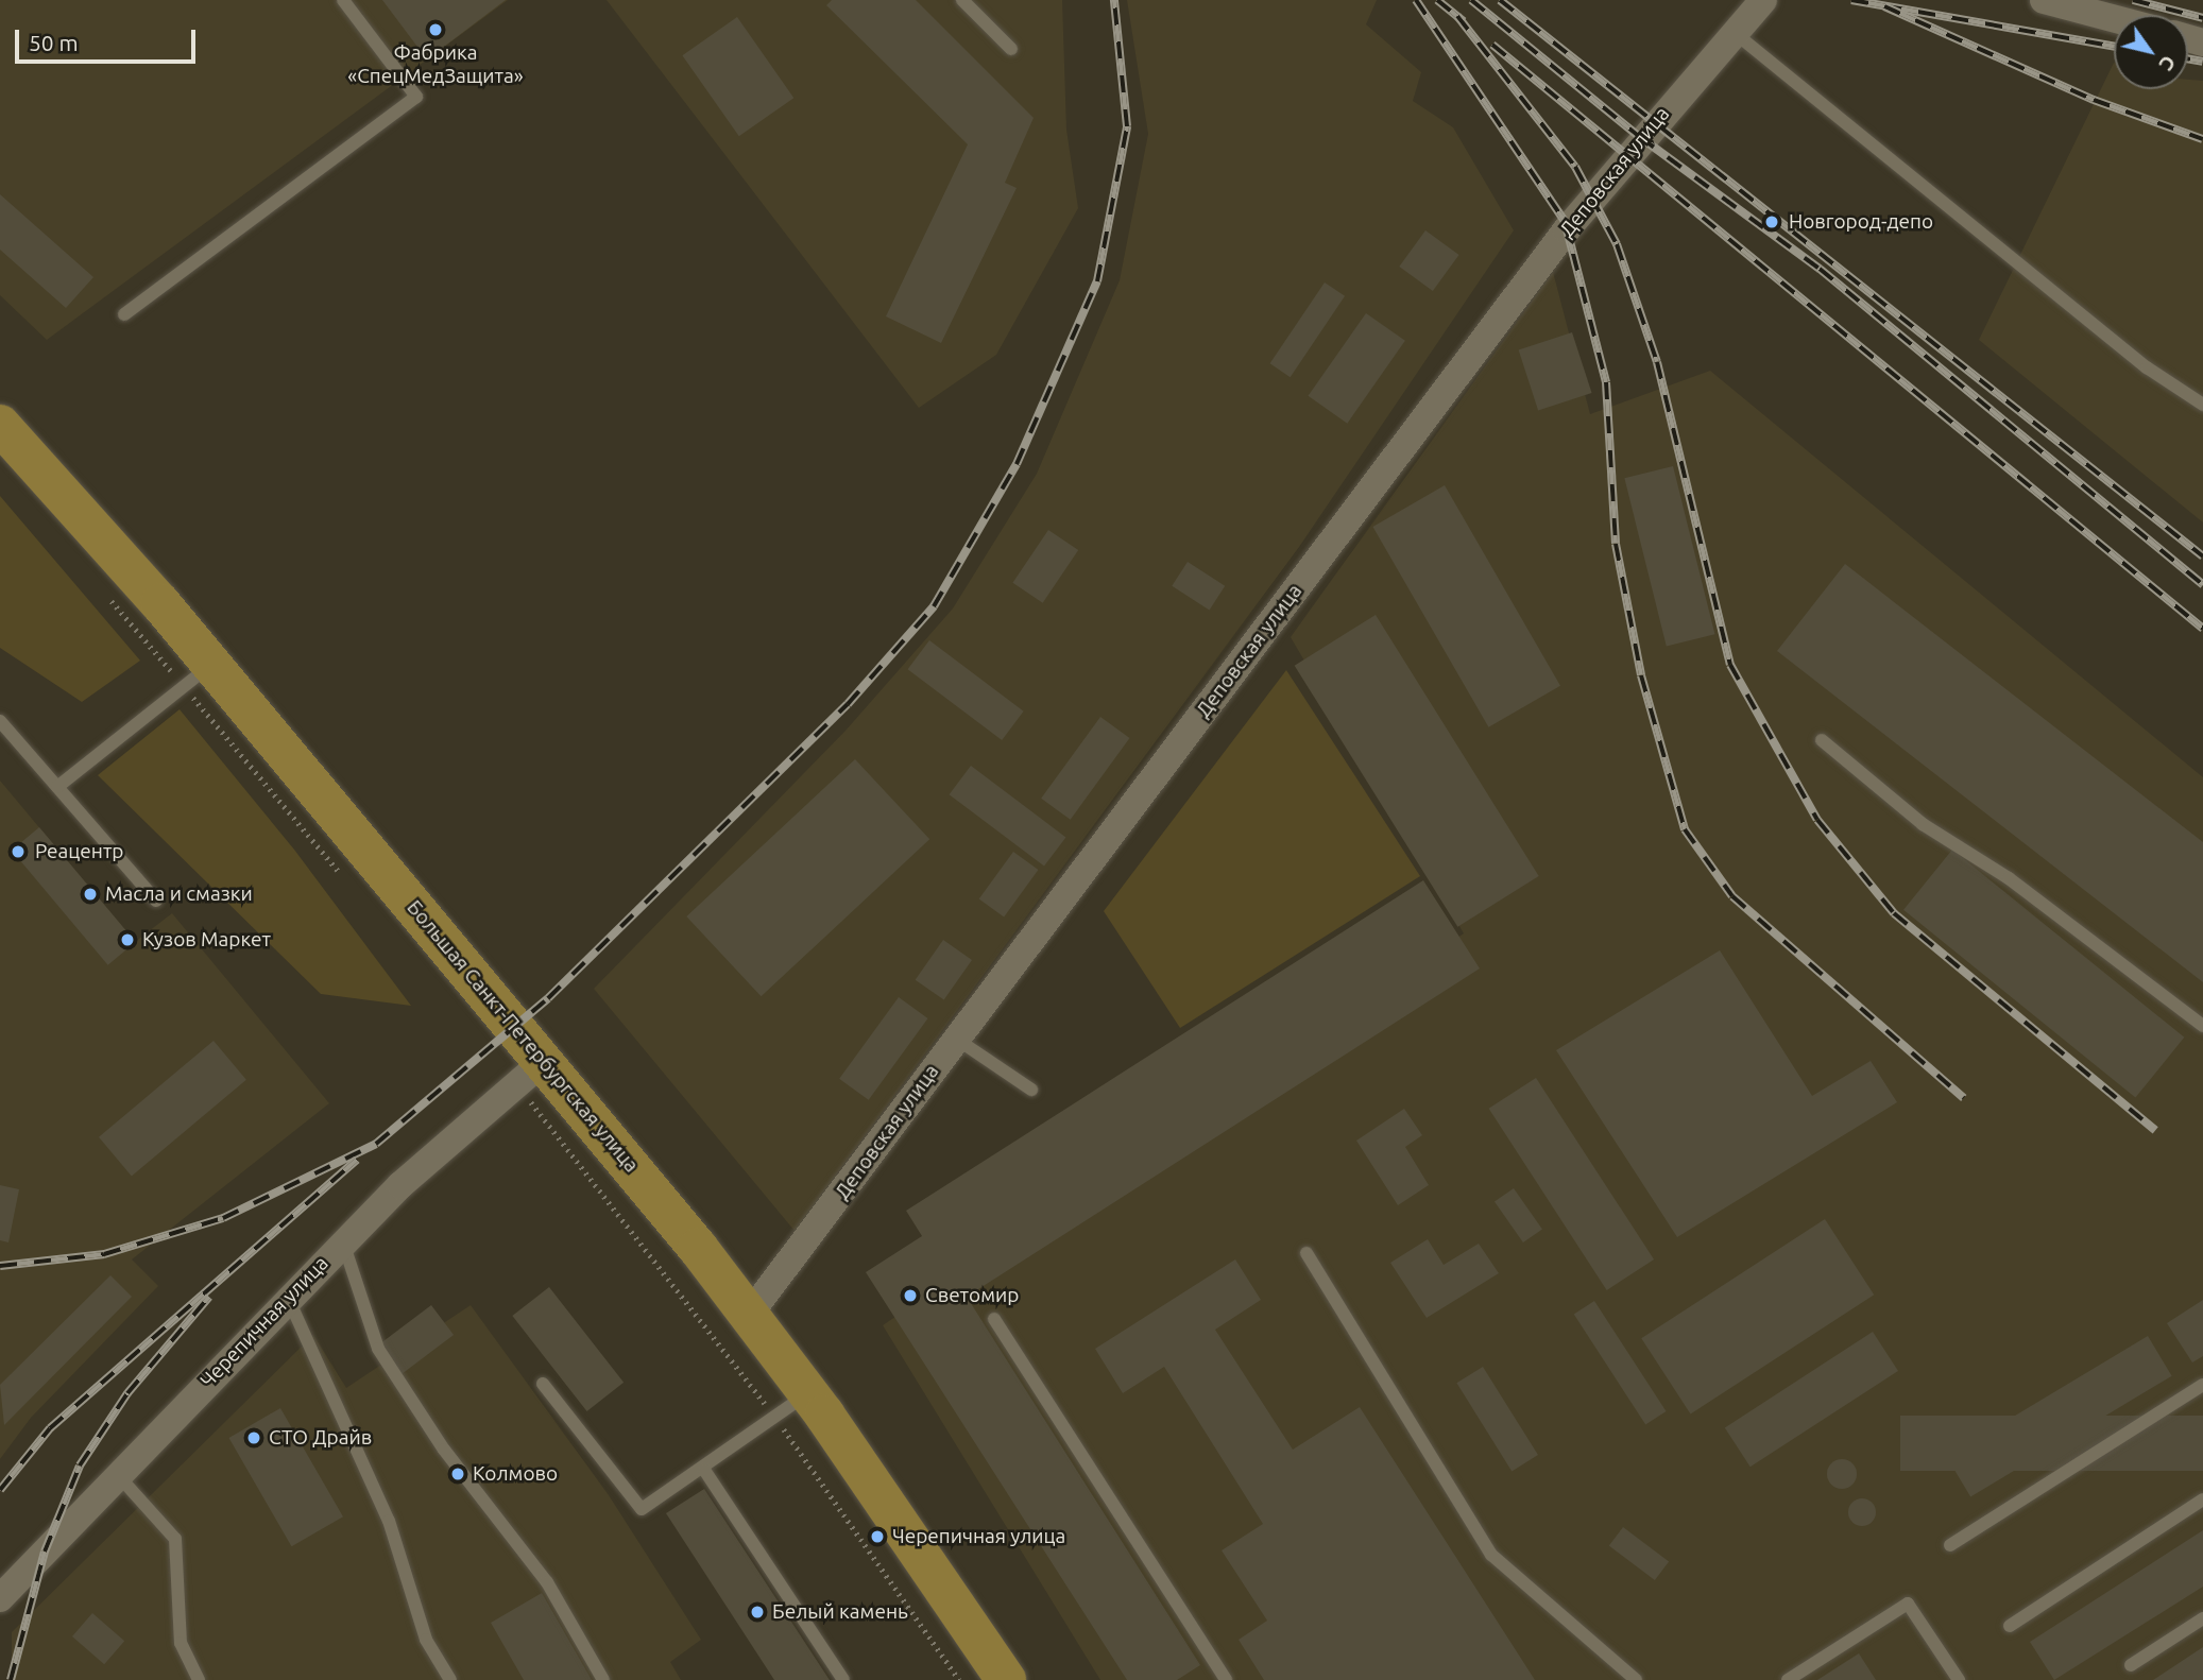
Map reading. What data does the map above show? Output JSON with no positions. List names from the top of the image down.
{
  "streets": {
    "main road": ["Большая Санкт-Петербургская улица"],
    "street": ["Деповская улица", "Черепичная улица"]
  },
  "crossings": [
    ["Деповская улица", "Большая Санкт-Петербургская улица"],
    ["Большая Санкт-Петербургская улица", "Черепичная улица"]
  ],
  "places": [
    "Фабрика «СпецМедЗащита»",
    "Новгород-депо",
    "Реацентр",
    "Масла и смазки",
    "Кузов Маркет",
    "Светомир",
    "СТО Драйв",
    "Колмово",
    "Черепичная улица",
    "Белый камень"
  ],
  "scale_bar": "50 m",
  "north": "bottom right"
}
